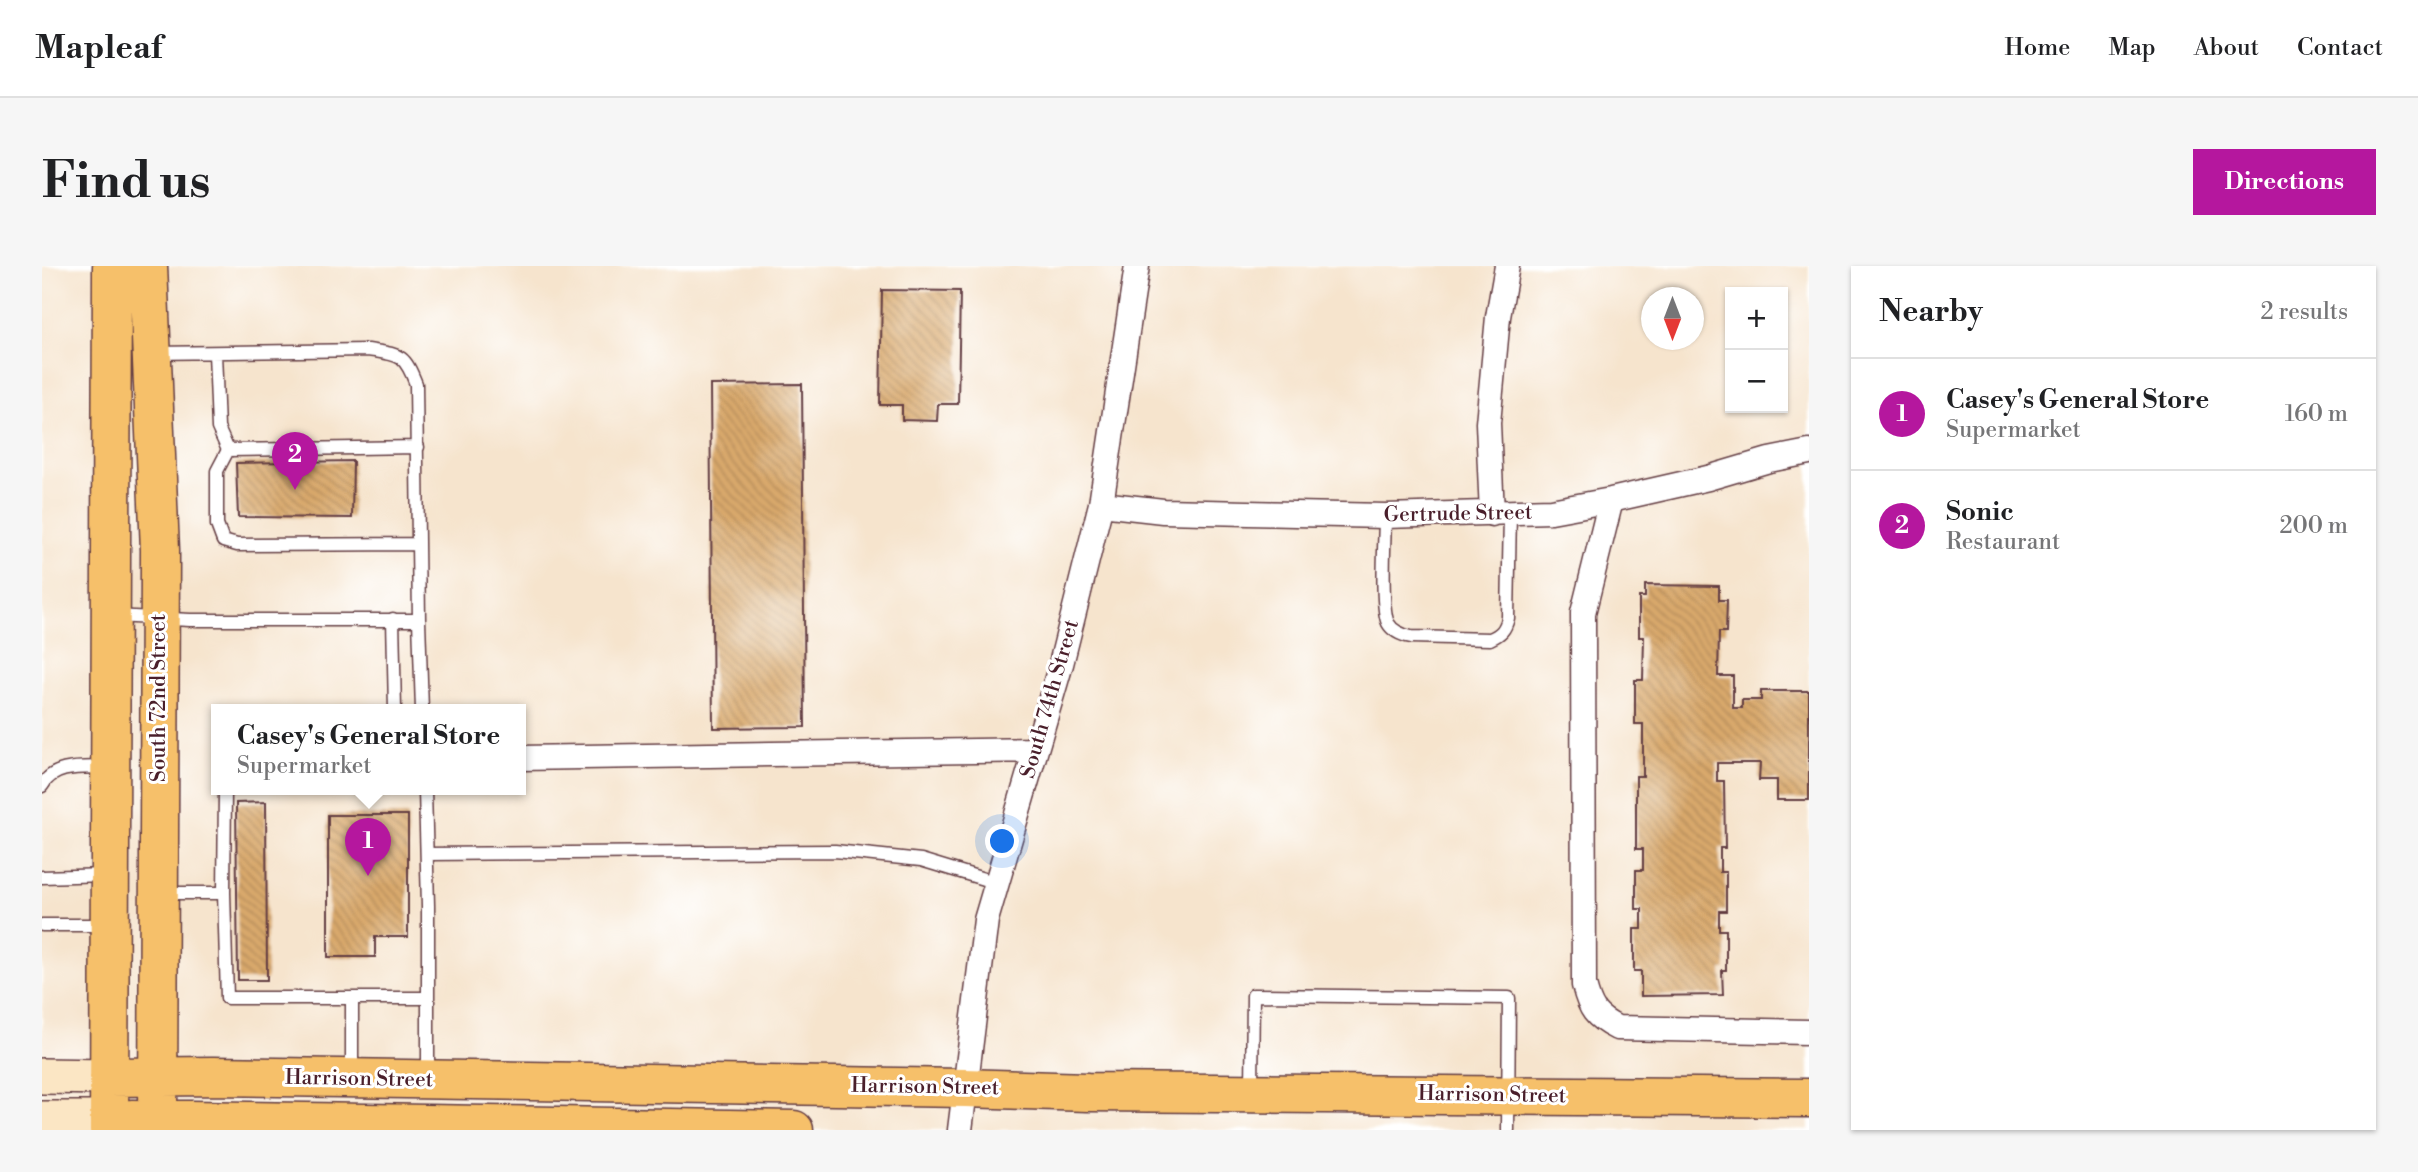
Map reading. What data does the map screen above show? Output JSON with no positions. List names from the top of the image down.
{
  "streets": {
    "main road": ["South 72nd Street", "Harrison Street"],
    "street": ["Gertrude Street", "South 74th Street"]
  },
  "crossings": [
    ["Gertrude Street", "South 74th Street"],
    ["South 72nd Street", "Harrison Street"],
    ["South 74th Street", "Harrison Street"]
  ],
  "north": "bottom",
  "page": {
    "header": "Mapleaf",
    "nav": [
      "Home",
      "Map",
      "About",
      "Contact"
    ],
    "buttons": "Directions",
    "title": "Find us",
    "heading": ["Nearby", "2 results"],
    "map_buttons": ["+", "−"],
    "list": [
      {
        "mark": "1",
        "name": "Casey's General Store",
        "note": "Supermarket",
        "value": "160 m"
      },
      {
        "mark": "2",
        "name": "Sonic",
        "note": "Restaurant",
        "value": "200 m"
      }
    ],
    "pins": ["2", "1"],
    "popup": ["Casey's General Store", "Supermarket"]
  }
}
